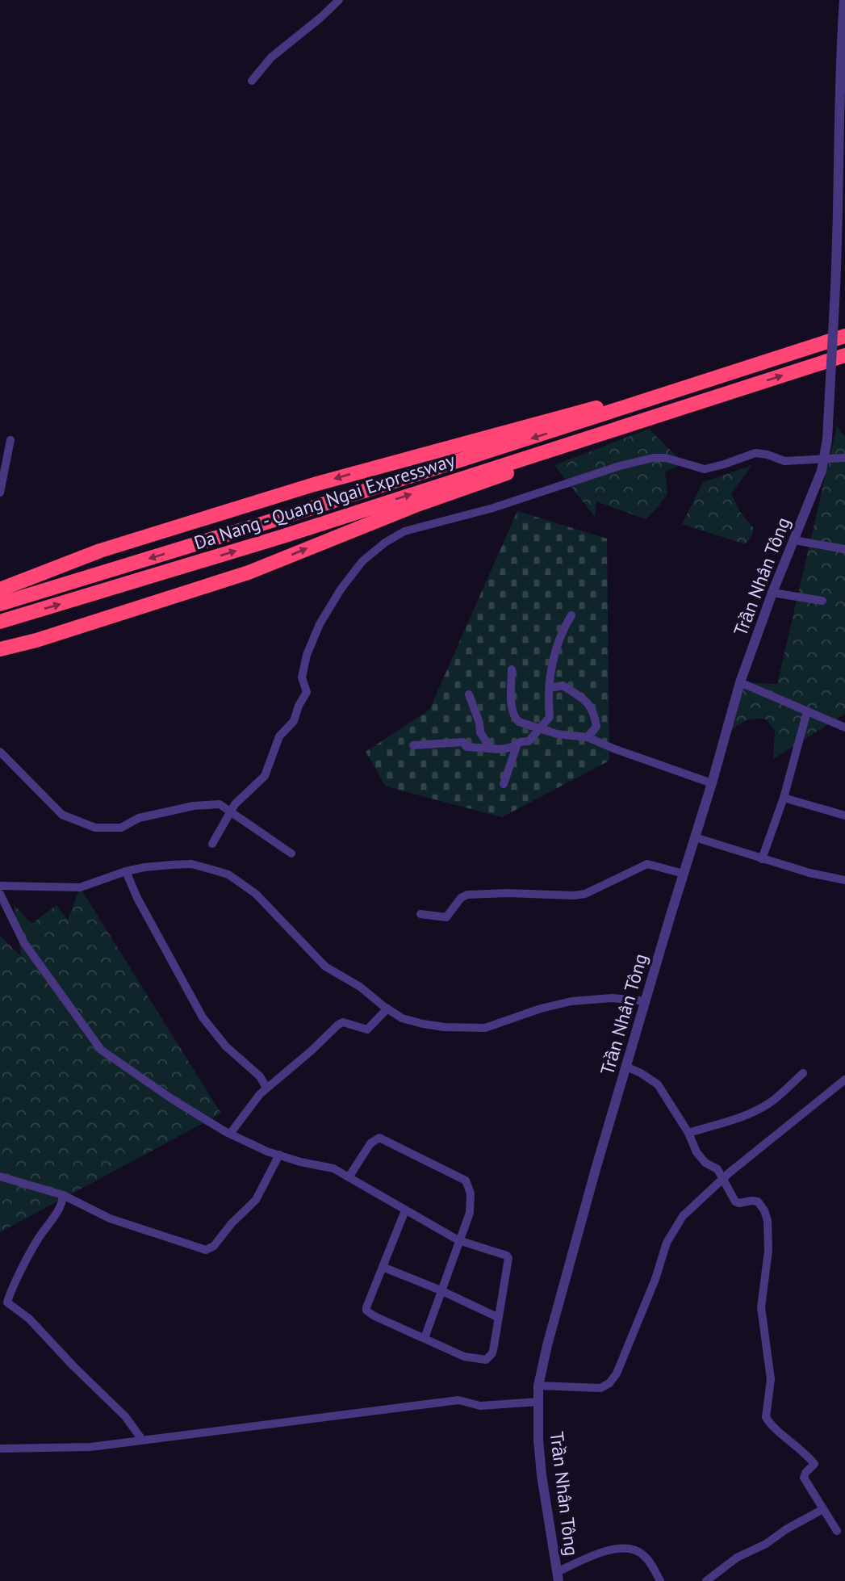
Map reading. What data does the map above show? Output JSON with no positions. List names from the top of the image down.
{
  "streets": {
    "highway": ["Da Nang - Quang Ngai Expressway"],
    "street": ["Trần Nhân Tông"]
  }
}
